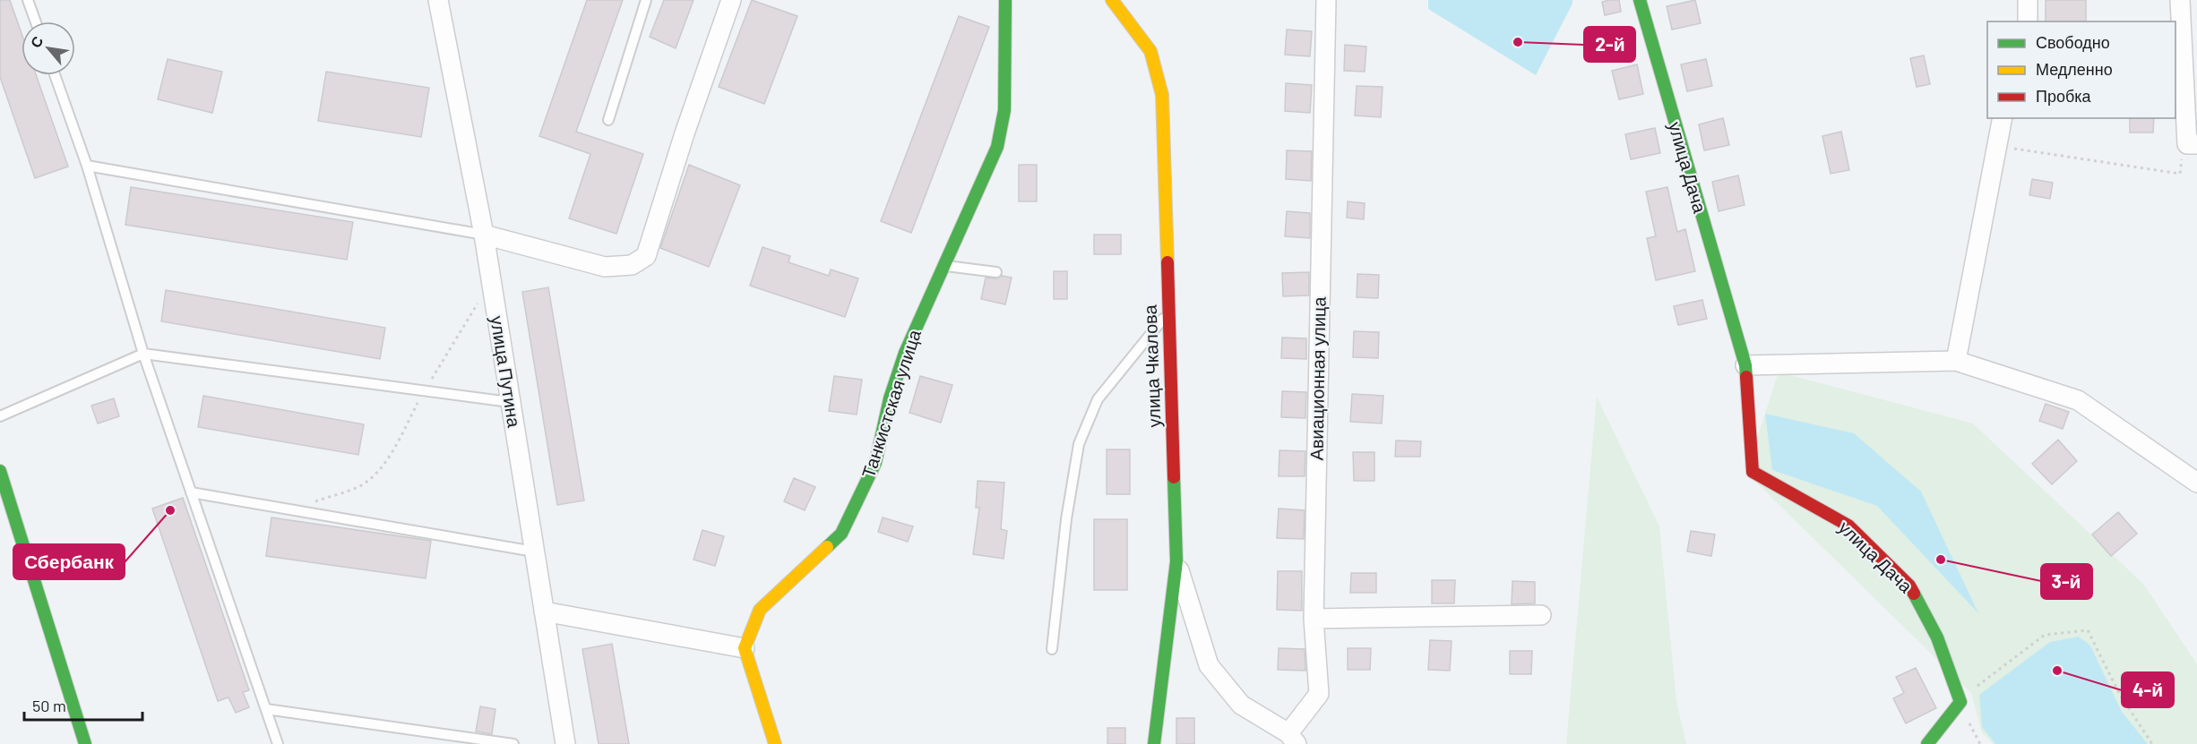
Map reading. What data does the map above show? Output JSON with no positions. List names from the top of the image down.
{
  "streets": {
    "street": [
      "улица Дача",
      "улица Чкалова",
      "улица Путина",
      "Авиационная улица",
      "Танкистская улица"
    ]
  },
  "places": [
    "2-й",
    "Сбербанк",
    "3-й",
    "4-й"
  ],
  "legend": ["Свободно", "Медленно", "Пробка"],
  "scale_bar": "50 m",
  "north": "top left"
}
